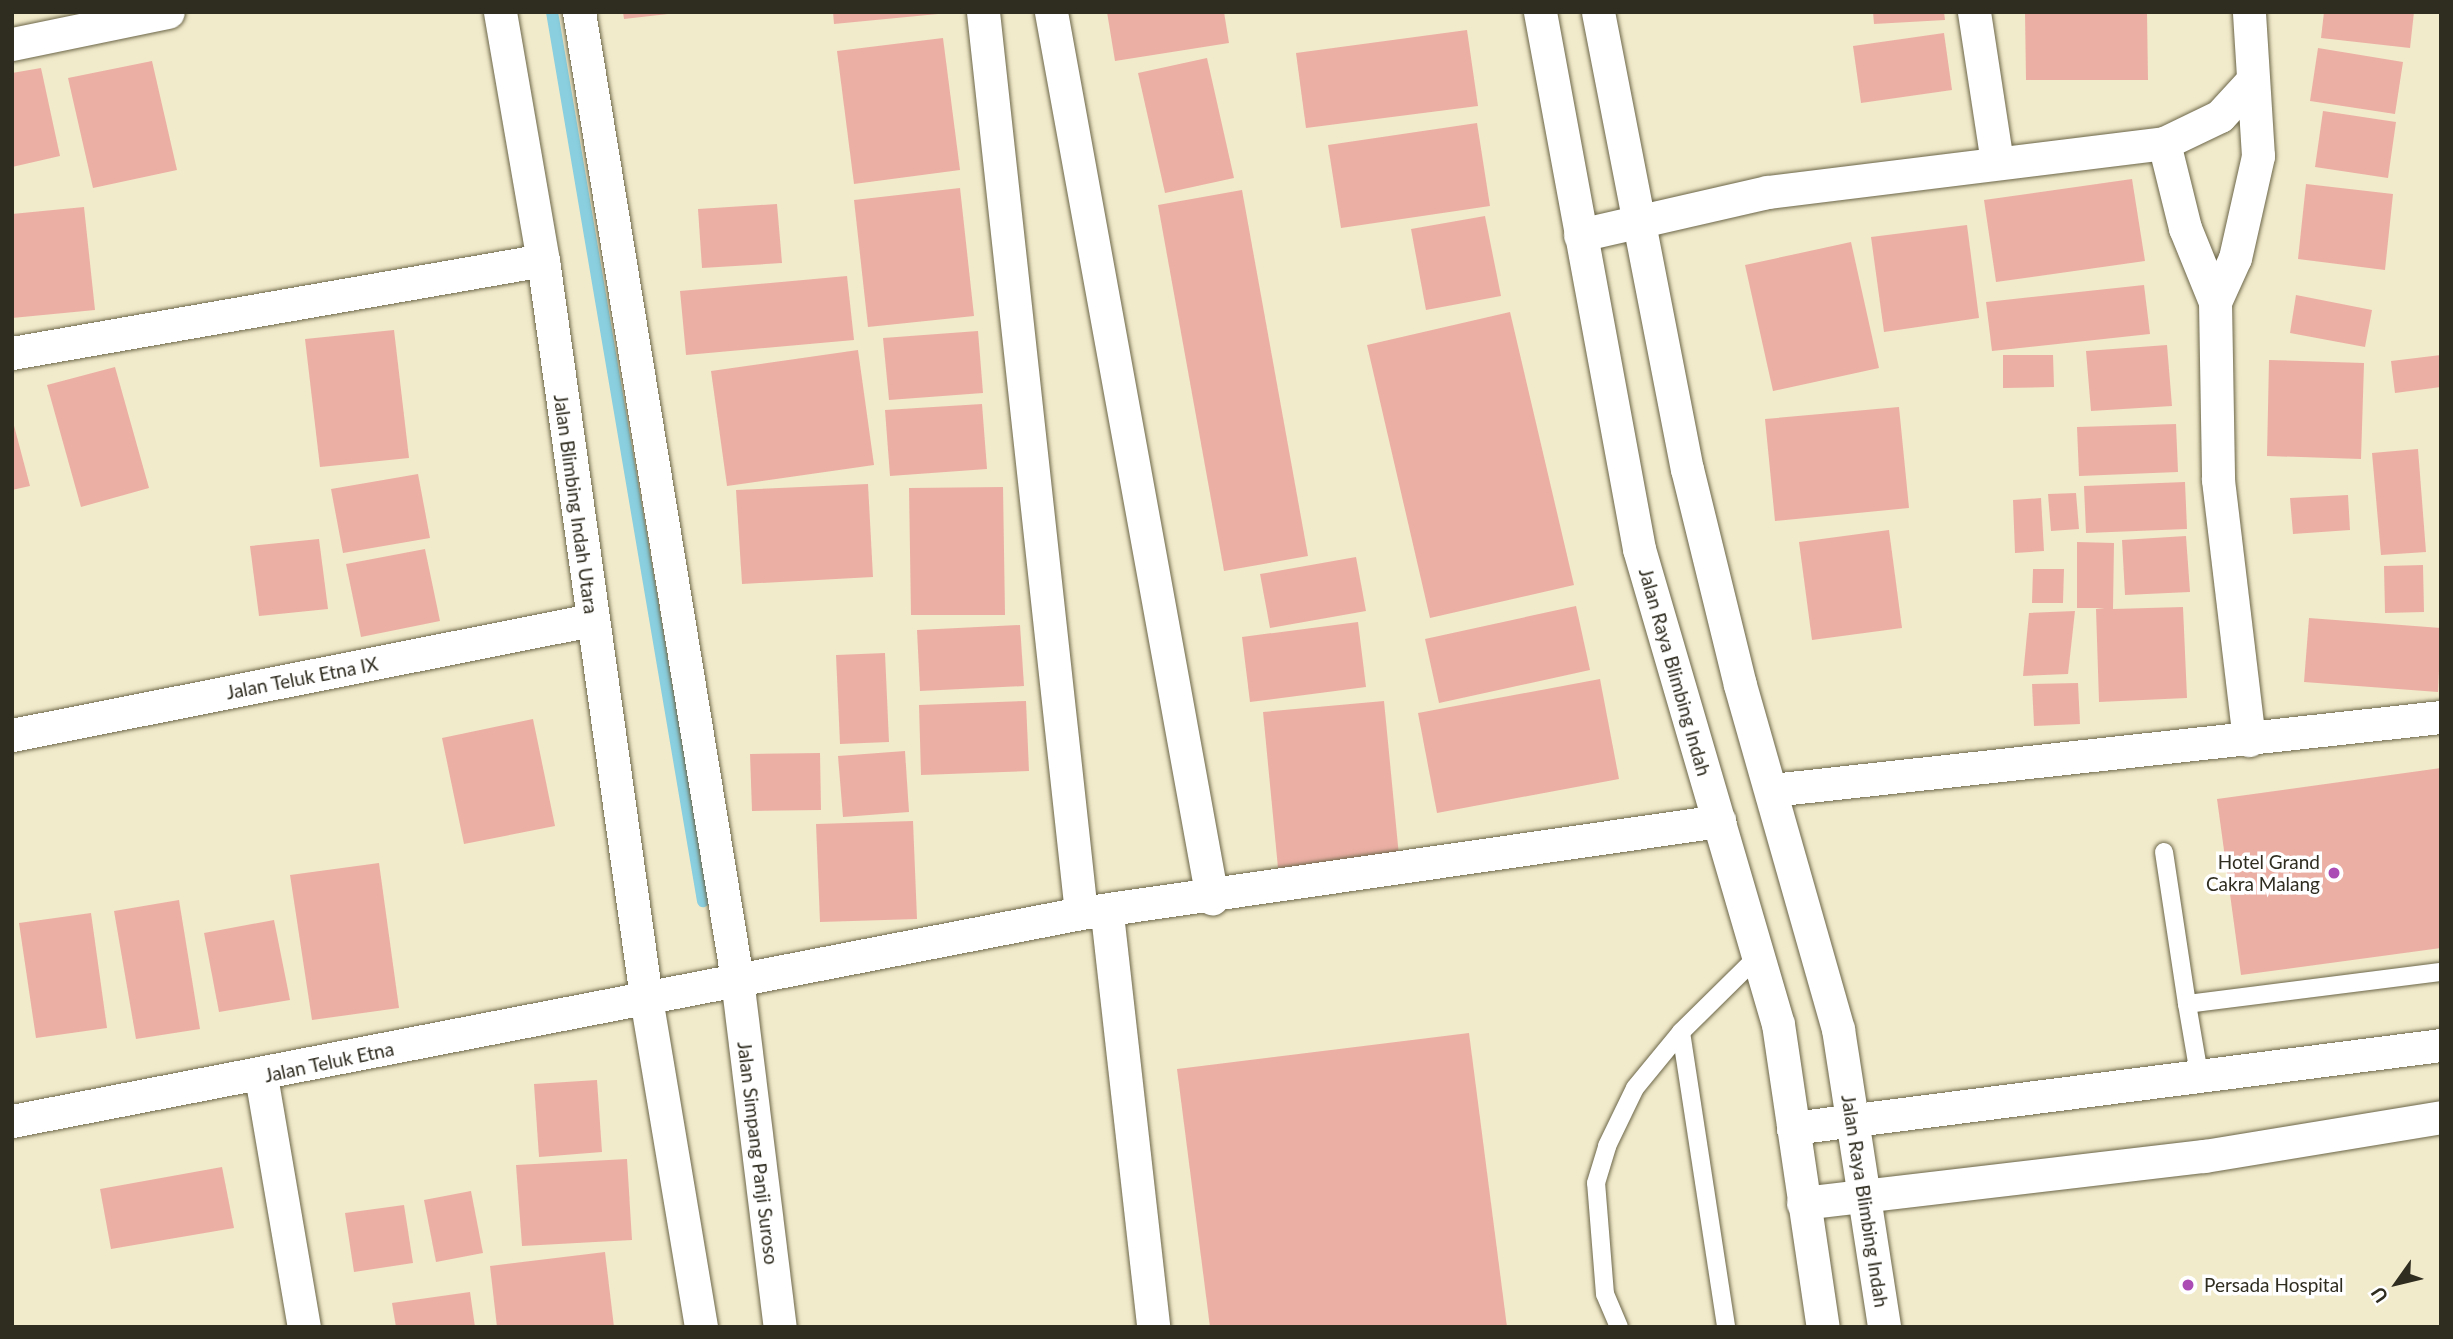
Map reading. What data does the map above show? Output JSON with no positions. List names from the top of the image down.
{
  "streets": {
    "street": [
      "Jalan Blimbing Indah Utara",
      "Jalan Raya Blimbing Indah",
      "Jalan Teluk Etna IX",
      "Jalan Teluk Etna",
      "Jalan Simpang Panji Suroso"
    ]
  },
  "crossings": [
    ["Jalan Blimbing Indah Utara", "Jalan Teluk Etna IX"],
    ["Jalan Blimbing Indah Utara", "Jalan Teluk Etna"],
    ["Jalan Raya Blimbing Indah", "Jalan Teluk Etna"],
    ["Jalan Teluk Etna", "Jalan Simpang Panji Suroso"]
  ],
  "places": ["Hotel Grand Cakra Malang", "Persada Hospital"],
  "north": "bottom left"
}
